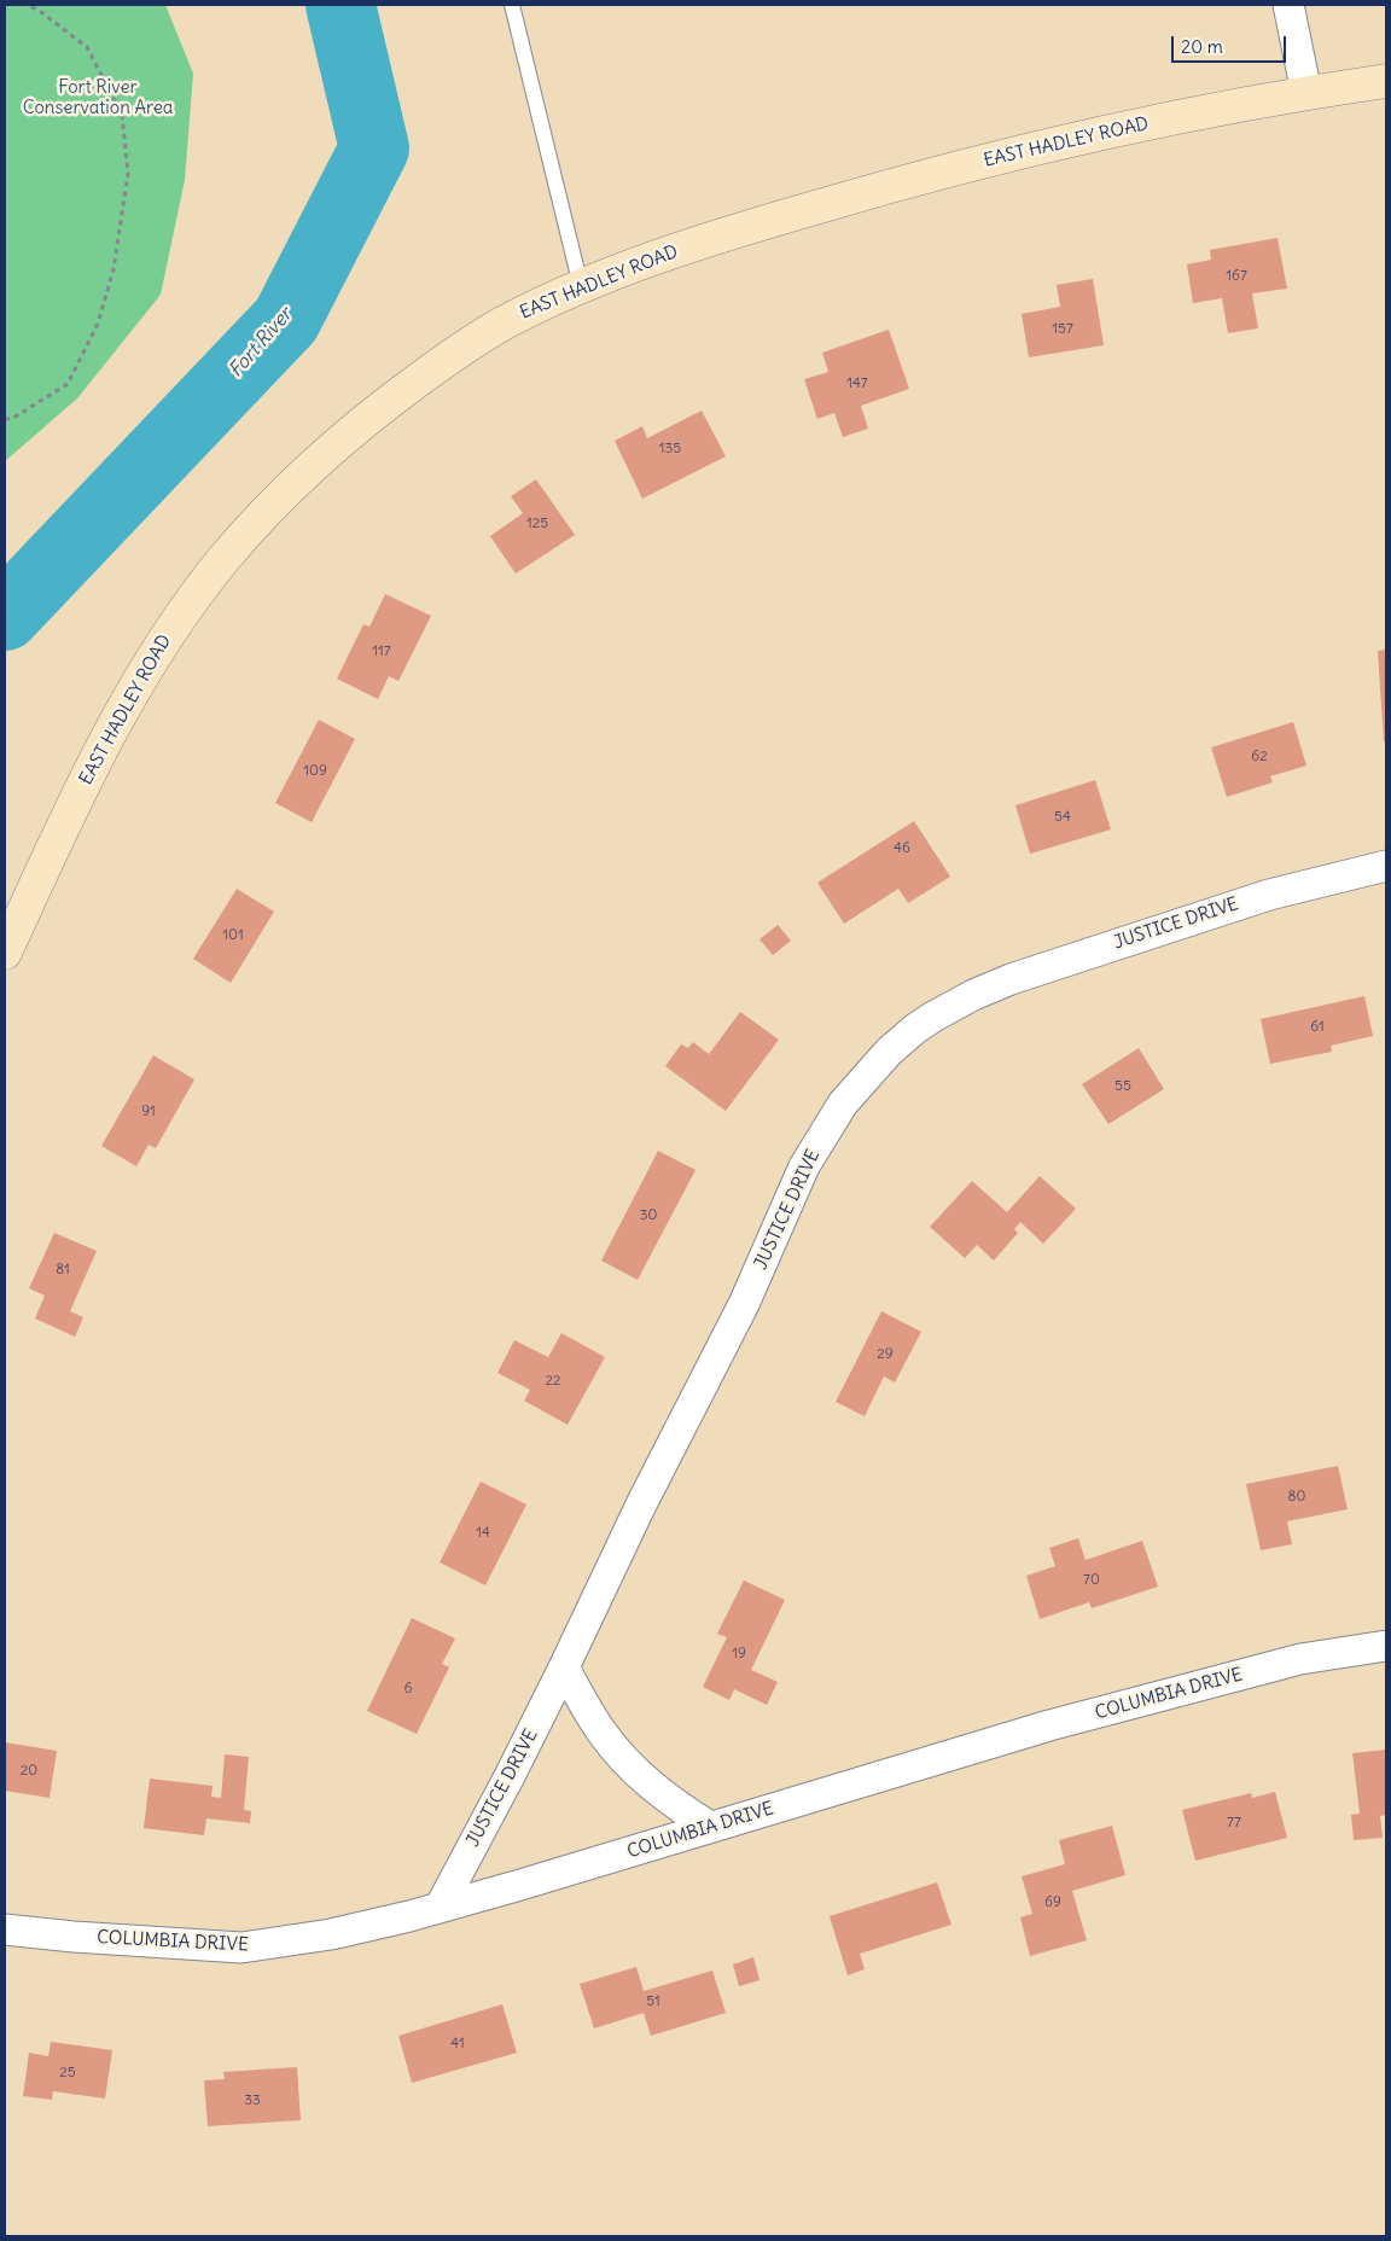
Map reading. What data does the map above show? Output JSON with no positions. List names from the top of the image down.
{
  "streets": {
    "street": ["EAST HADLEY ROAD", "JUSTICE DRIVE", "COLUMBIA DRIVE"]
  },
  "crossings": [
    ["JUSTICE DRIVE", "COLUMBIA DRIVE"]
  ],
  "water": ["Fort River"],
  "parks": ["Fort River Conservation Area"],
  "house_numbers": [
    "167",
    "157",
    "147",
    "135",
    "125",
    "117",
    "62",
    "109",
    "54",
    "46",
    "101",
    "61",
    "55",
    "91",
    "30",
    "81",
    "29",
    "22",
    "80",
    "14",
    "70",
    "19",
    "6",
    "20",
    "77",
    "69",
    "51",
    "41",
    "25",
    "33"
  ],
  "scale_bar": "20 m"
}
